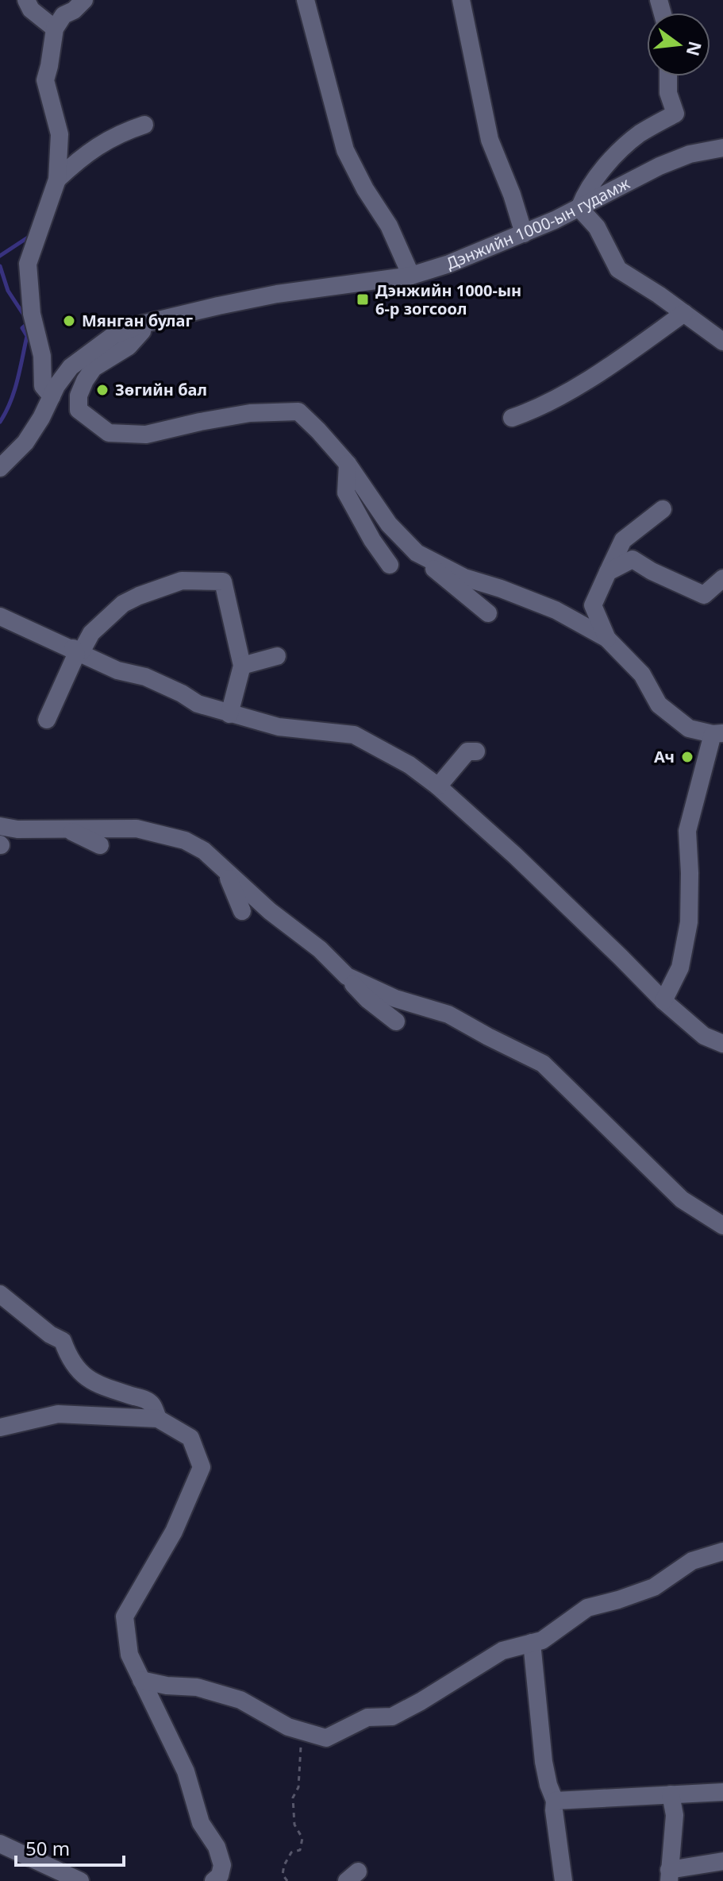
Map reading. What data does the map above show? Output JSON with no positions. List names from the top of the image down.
{
  "streets": {
    "street": ["Дэнжийн 1000-ын гудамж"]
  },
  "places": {
    "transit": ["Дэнжийн 1000-ын 6-р зогсоол"],
    "other": ["Мянган булаг", "Зөгийн бал", "Ач"]
  },
  "scale_bar": "50 m",
  "north": "right"
}
